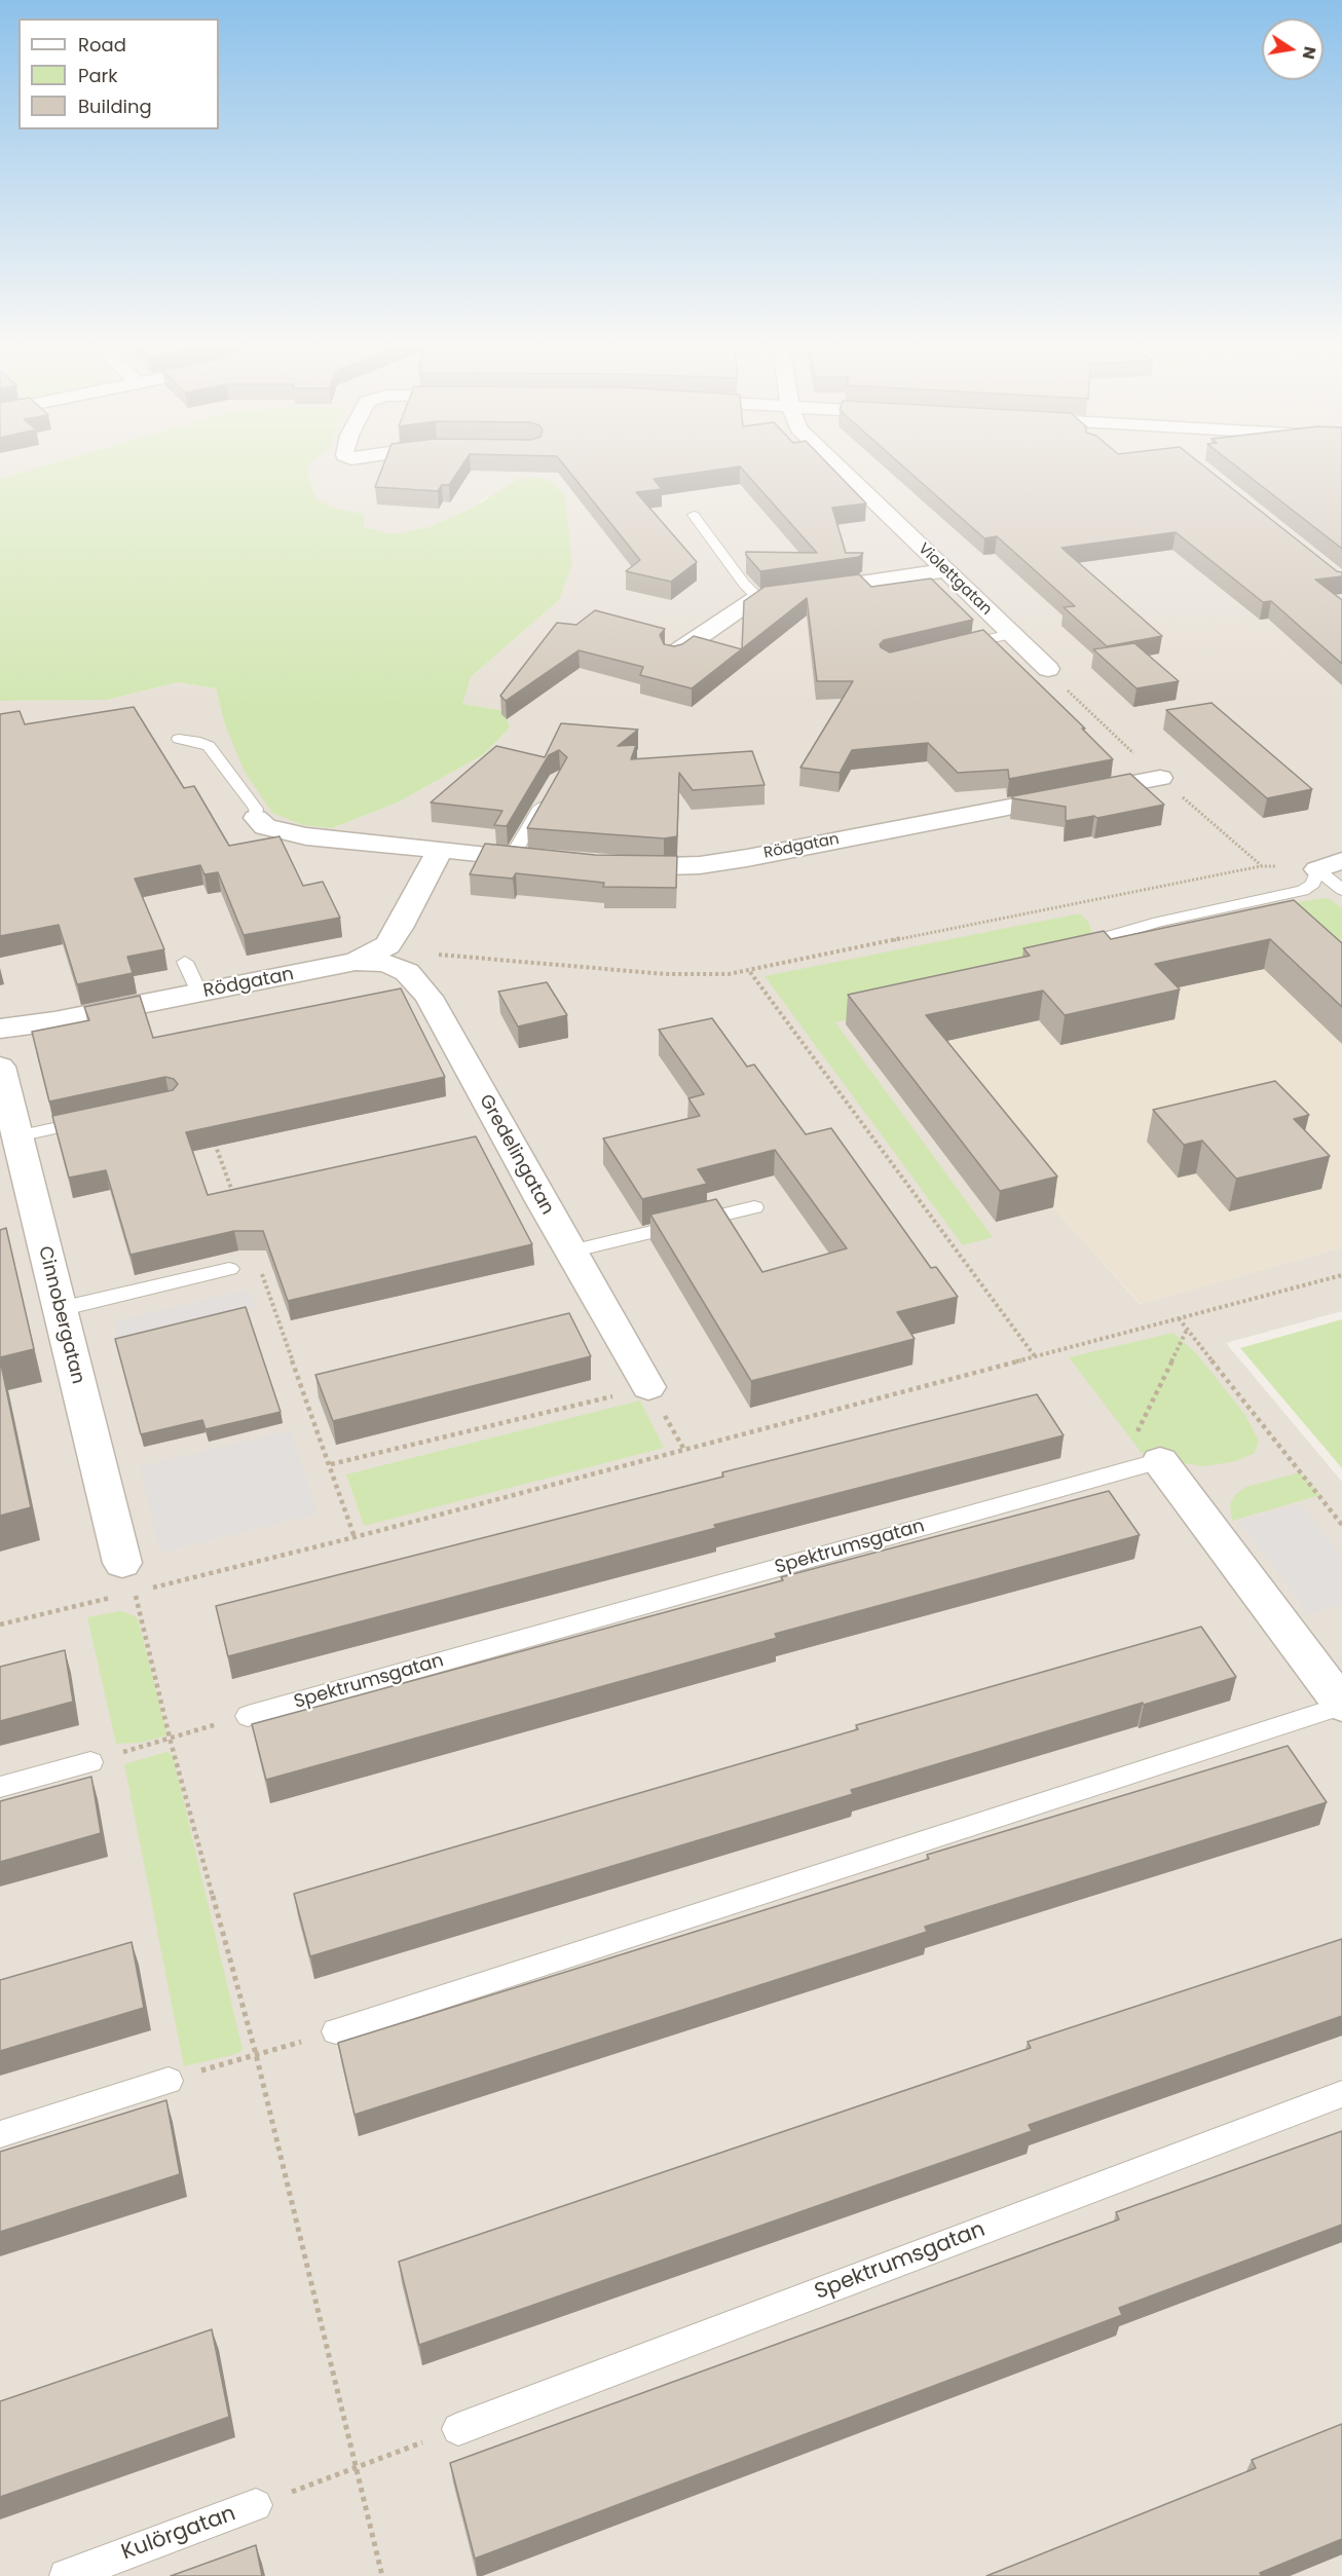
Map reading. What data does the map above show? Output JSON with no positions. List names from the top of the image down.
{
  "streets": {
    "street": [
      "Violettgatan",
      "Rödgatan",
      "Gredelingatan",
      "Cinnobergatan"
    ],
    "lane": ["Spektrumsgatan", "Kulörgatan"]
  },
  "crossings": [
    ["Rödgatan", "Gredelingatan"]
  ],
  "legend": ["Road", "Park", "Building"],
  "north": "right"
}
